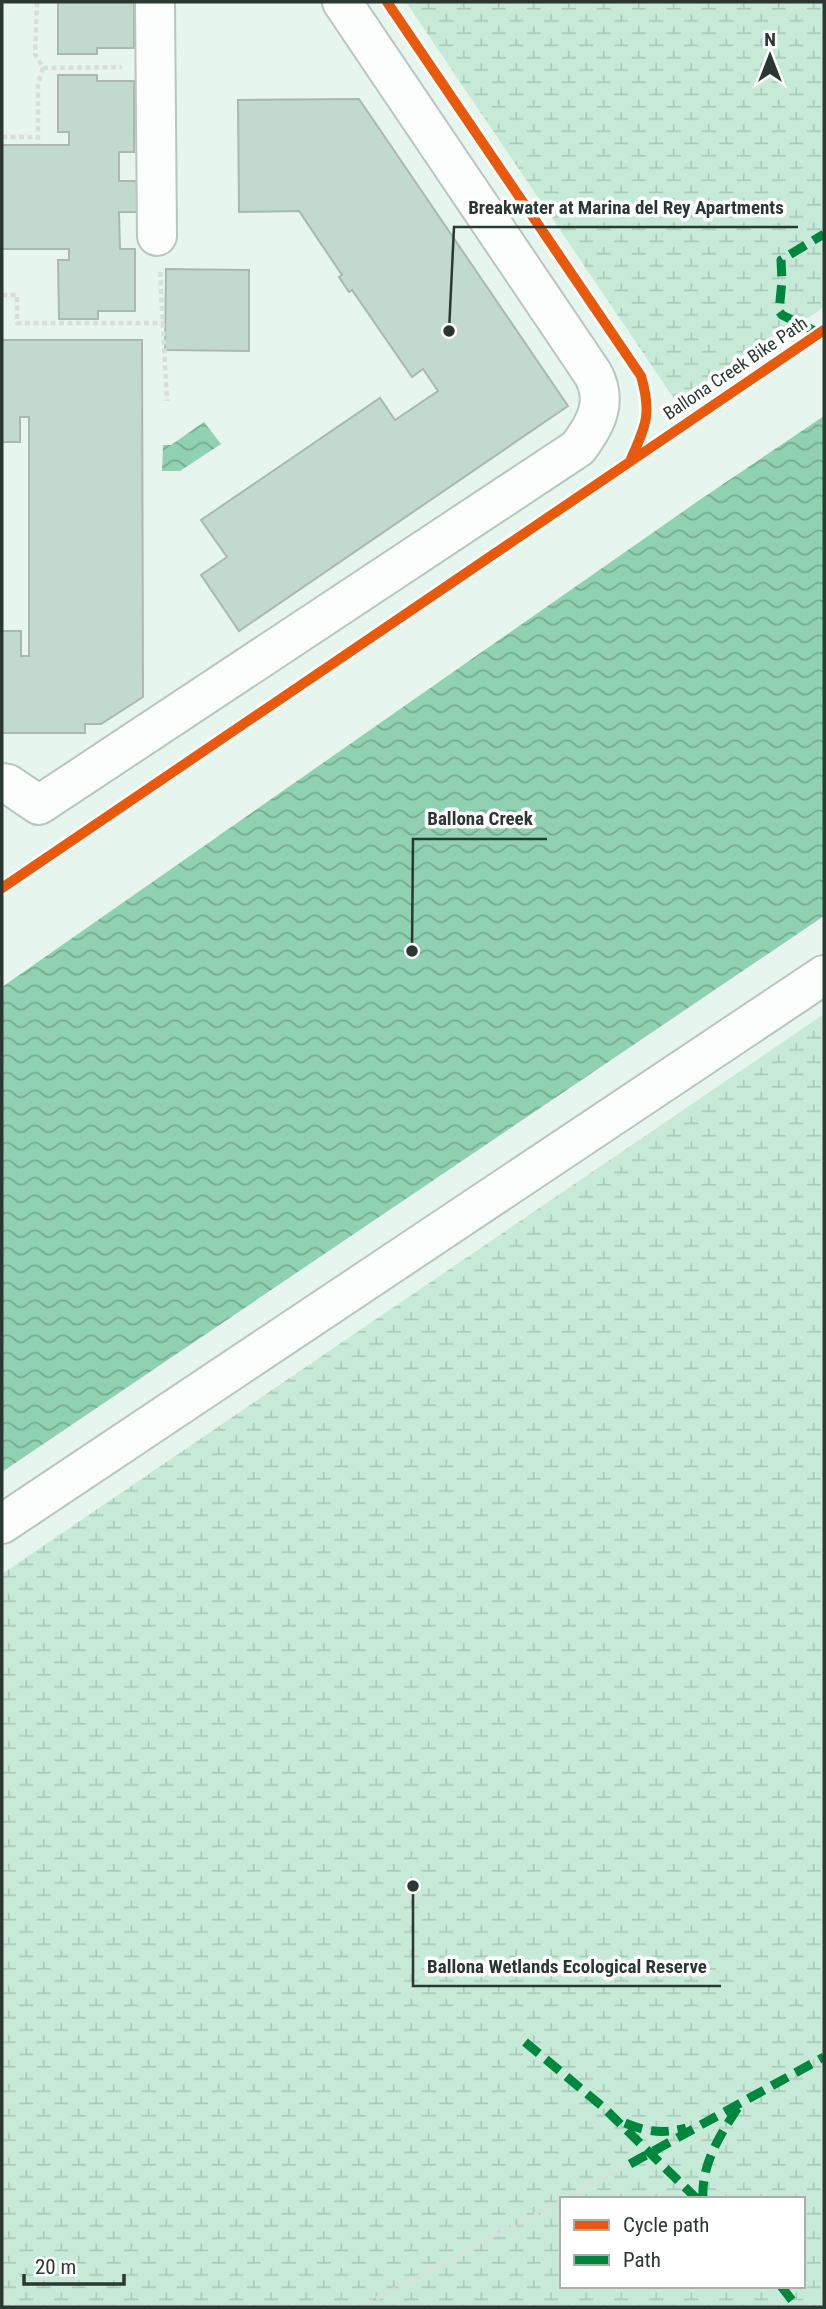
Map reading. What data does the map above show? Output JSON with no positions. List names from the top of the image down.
{
  "streets": {
    "cycle path": ["Ballona Creek Bike Path"]
  },
  "places": ["Breakwater at Marina del Rey Apartments", "Ballona Creek", "Ballona Wetlands Ecological Reserve"],
  "legend": ["Cycle path", "Path"],
  "scale_bar": "20 m",
  "north": "top"
}
